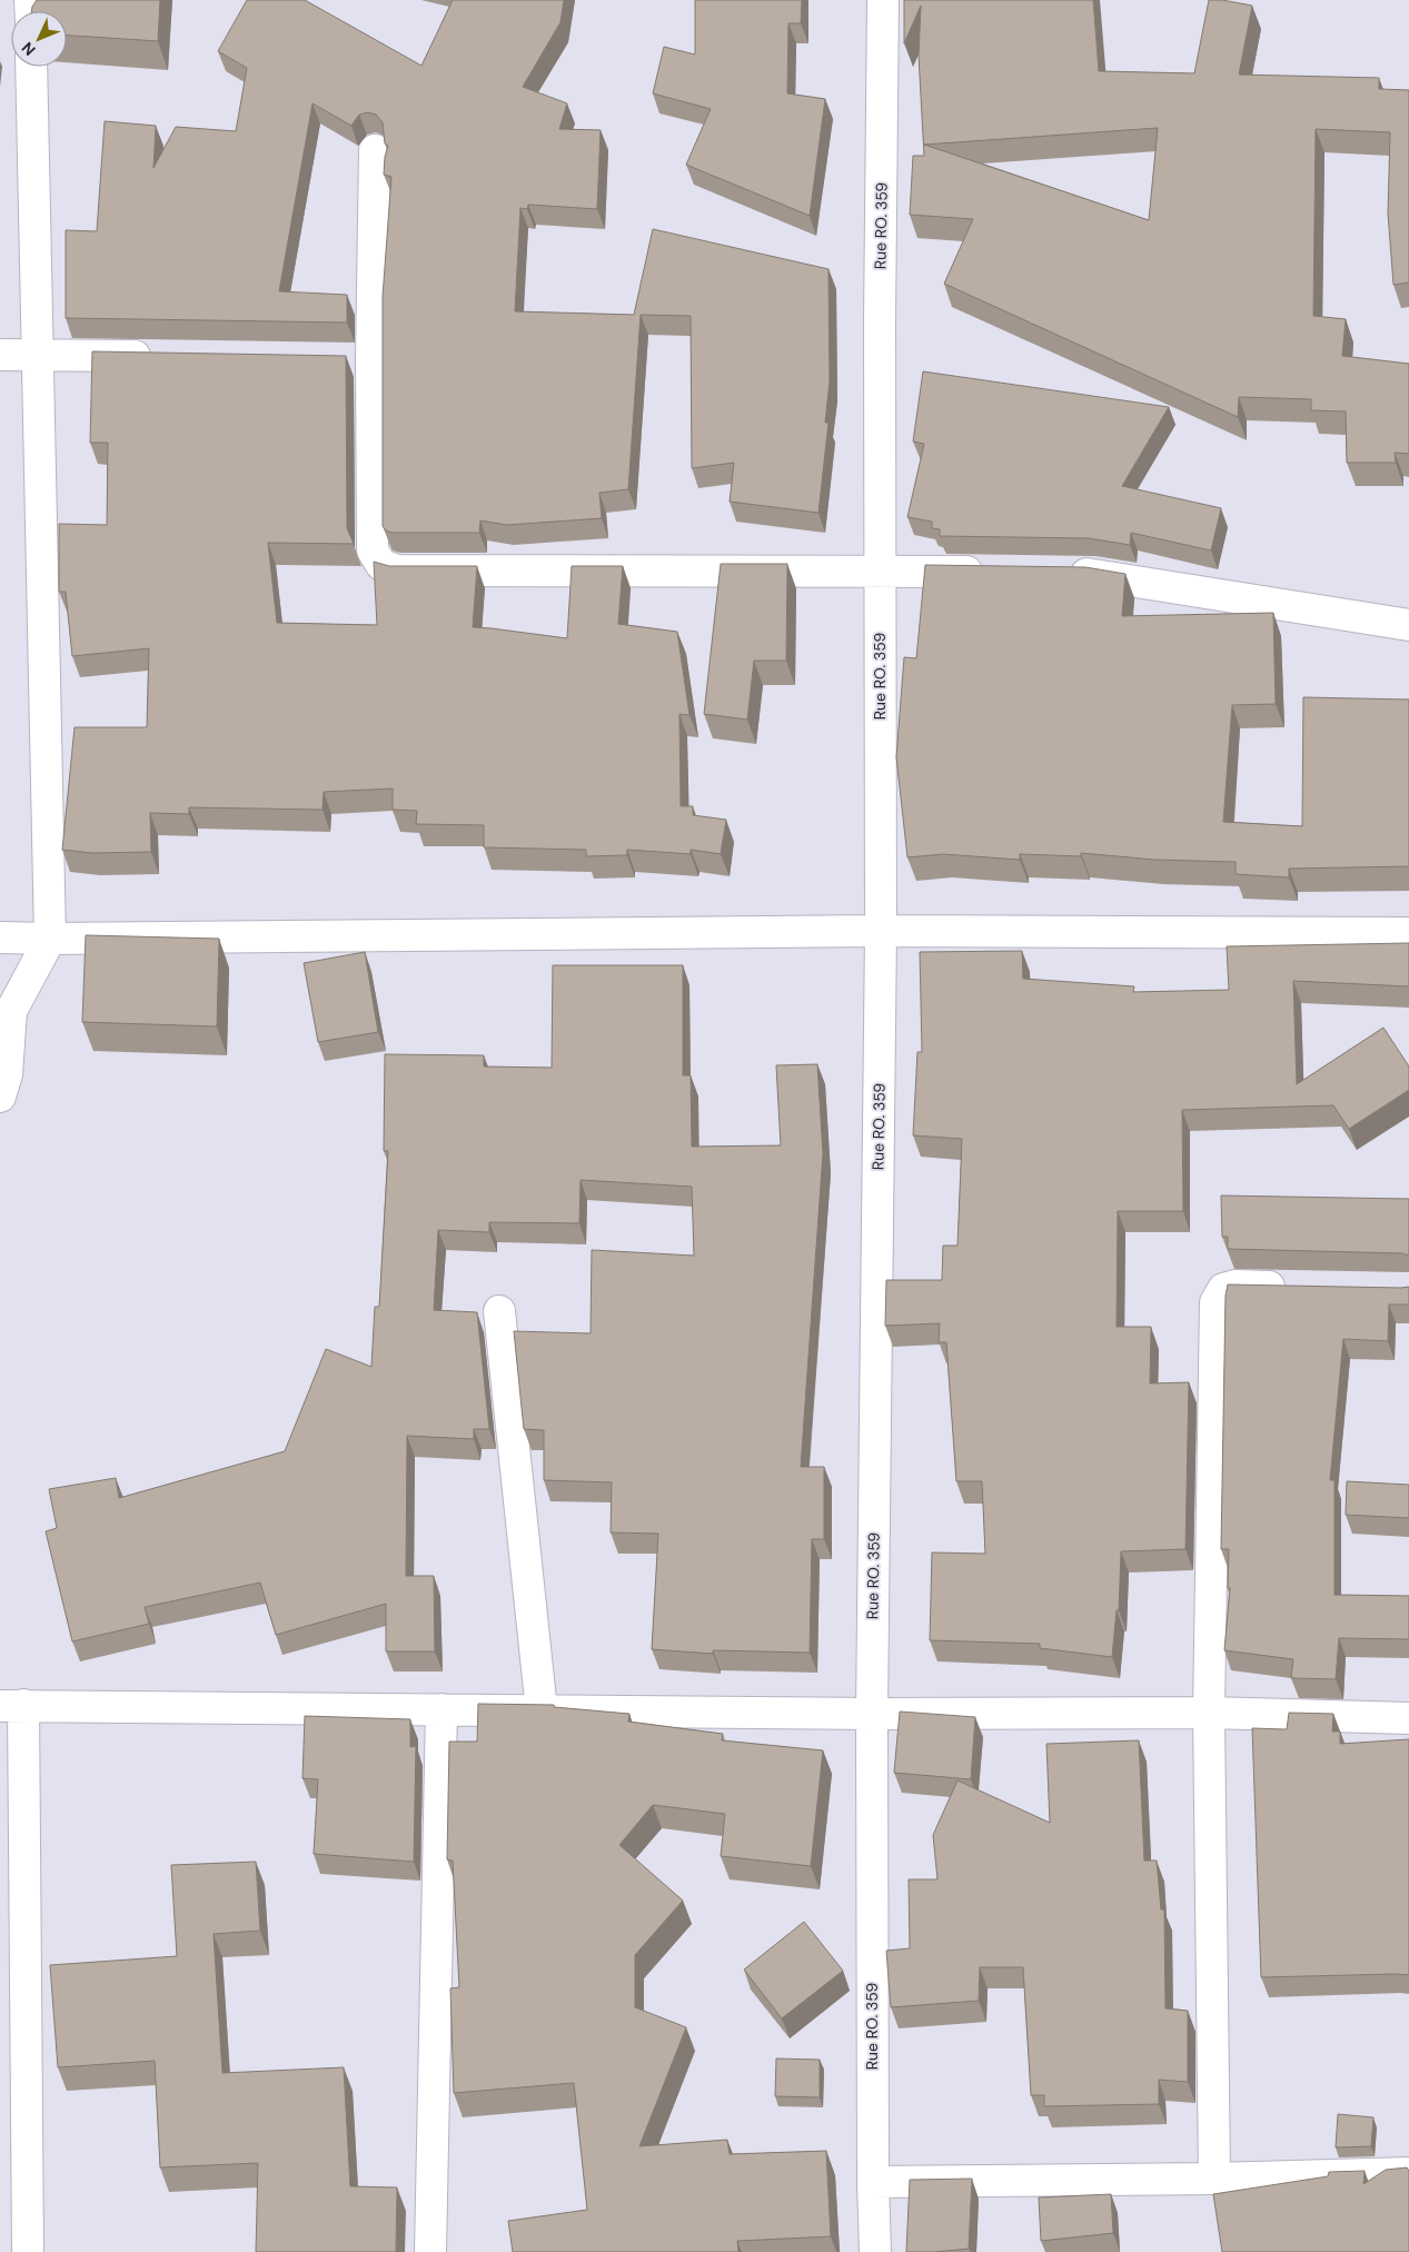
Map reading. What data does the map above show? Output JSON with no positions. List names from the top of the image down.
{
  "streets": {
    "street": ["Rue RO. 359"]
  },
  "north": "bottom left"
}
